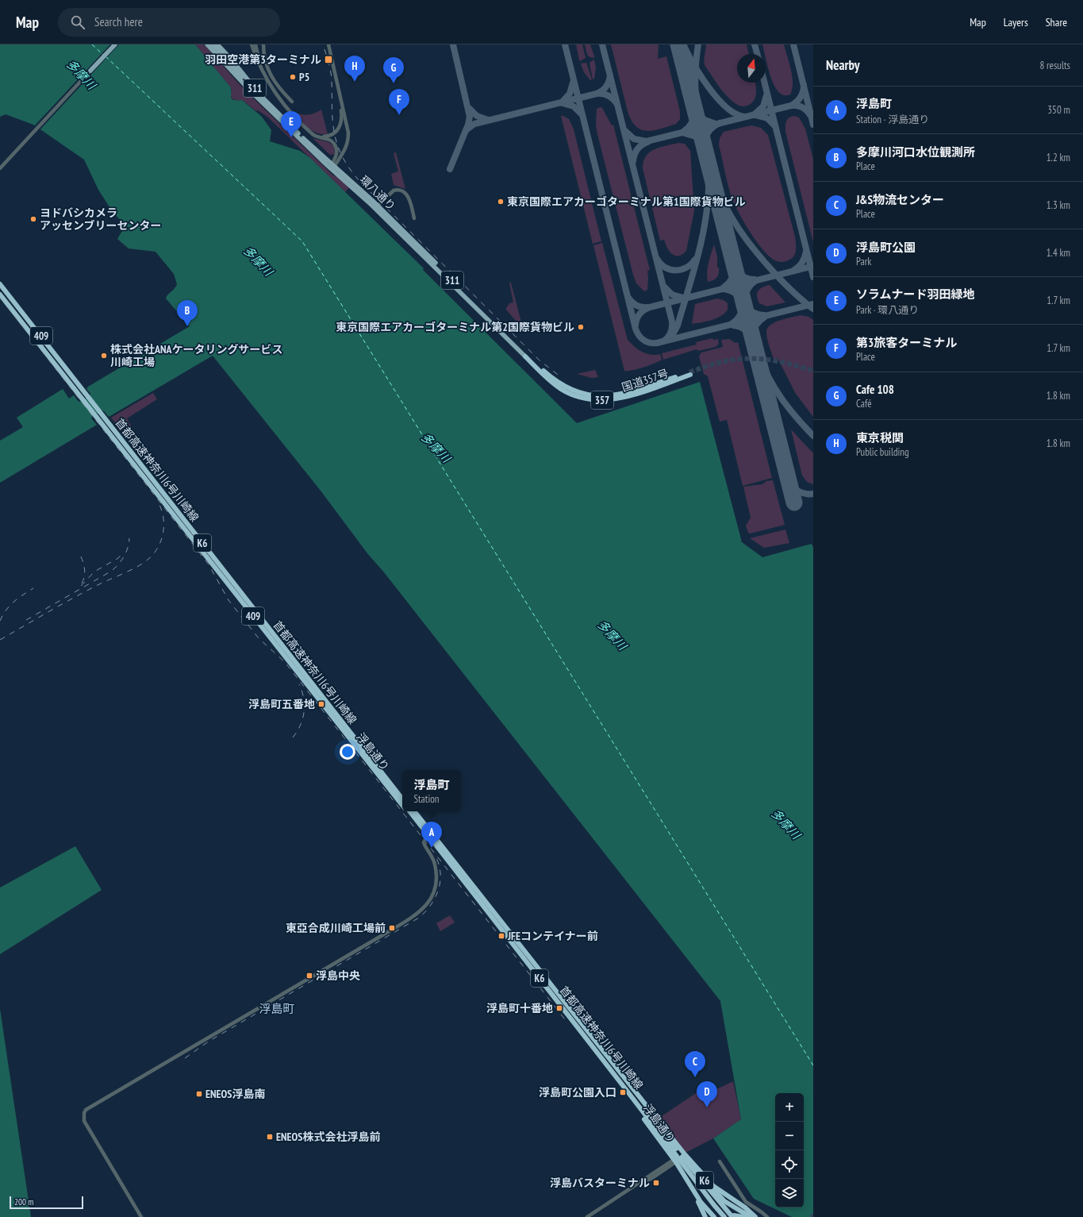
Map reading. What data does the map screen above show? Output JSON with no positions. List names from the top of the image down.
{
  "streets": {
    "highway": [
      "409",
      "国道357号",
      "357",
      "首都高速神奈川6号川崎線",
      "K6",
      "浮島通り"
    ],
    "main road": ["311", "環八通り"]
  },
  "crossings": [
    ["環八通り", "国道357号"],
    ["首都高速神奈川6号川崎線", "K6"],
    ["首都高速神奈川6号川崎線", "浮島通り"]
  ],
  "districts": ["浮島町"],
  "water": ["多摩川"],
  "places": {
    "transit": [
      "羽田空港第3ターミナル",
      "浮島町五番地",
      "東亞合成川崎工場前",
      "JFEコンテイナー前",
      "浮島中央",
      "浮島町十番地",
      "浮島町公園入口",
      "ENEOS浮島南",
      "ENEOS株式会社浮島前",
      "浮島バスターミナル"
    ],
    "other": [
      "P5",
      "東京国際エアカーゴターミナル第1国際貨物ビル",
      "ヨドバシカメラ アッセンブリーセンター",
      "東京国際エアカーゴターミナル第2国際貨物ビル",
      "株式会社ANAケータリングサービス 川崎工場"
    ]
  },
  "scale_bar": "200 m",
  "north": "top",
  "page": {
    "header": "Map",
    "search": "Search here",
    "nav": ["Map", "Layers", "Share"],
    "heading": ["Nearby", "8 results"],
    "pins": [
      "H",
      "G",
      "F",
      "E",
      "B",
      "A",
      "C",
      "D"
    ],
    "list": [
      {
        "mark": "A",
        "name": "浮島町",
        "note": "Station · 浮島通り",
        "value": "350 m"
      },
      {
        "mark": "B",
        "name": "多摩川河口水位観測所",
        "note": "Place",
        "value": "1.2 km"
      },
      {
        "mark": "C",
        "name": "J&S物流センター",
        "note": "Place",
        "value": "1.3 km"
      },
      {
        "mark": "D",
        "name": "浮島町公園",
        "note": "Park",
        "value": "1.4 km"
      },
      {
        "mark": "E",
        "name": "ソラムナード羽田緑地",
        "note": "Park · 環八通り",
        "value": "1.7 km"
      },
      {
        "mark": "F",
        "name": "第3旅客ターミナル",
        "note": "Place",
        "value": "1.7 km"
      },
      {
        "mark": "G",
        "name": "Cafe 108",
        "note": "Café",
        "value": "1.8 km"
      },
      {
        "mark": "H",
        "name": "東京税関",
        "note": "Public building",
        "value": "1.8 km"
      }
    ],
    "popup": ["浮島町", "Station"],
    "map_buttons": ["+", "−"],
    "scale": "200 m"
  }
}
